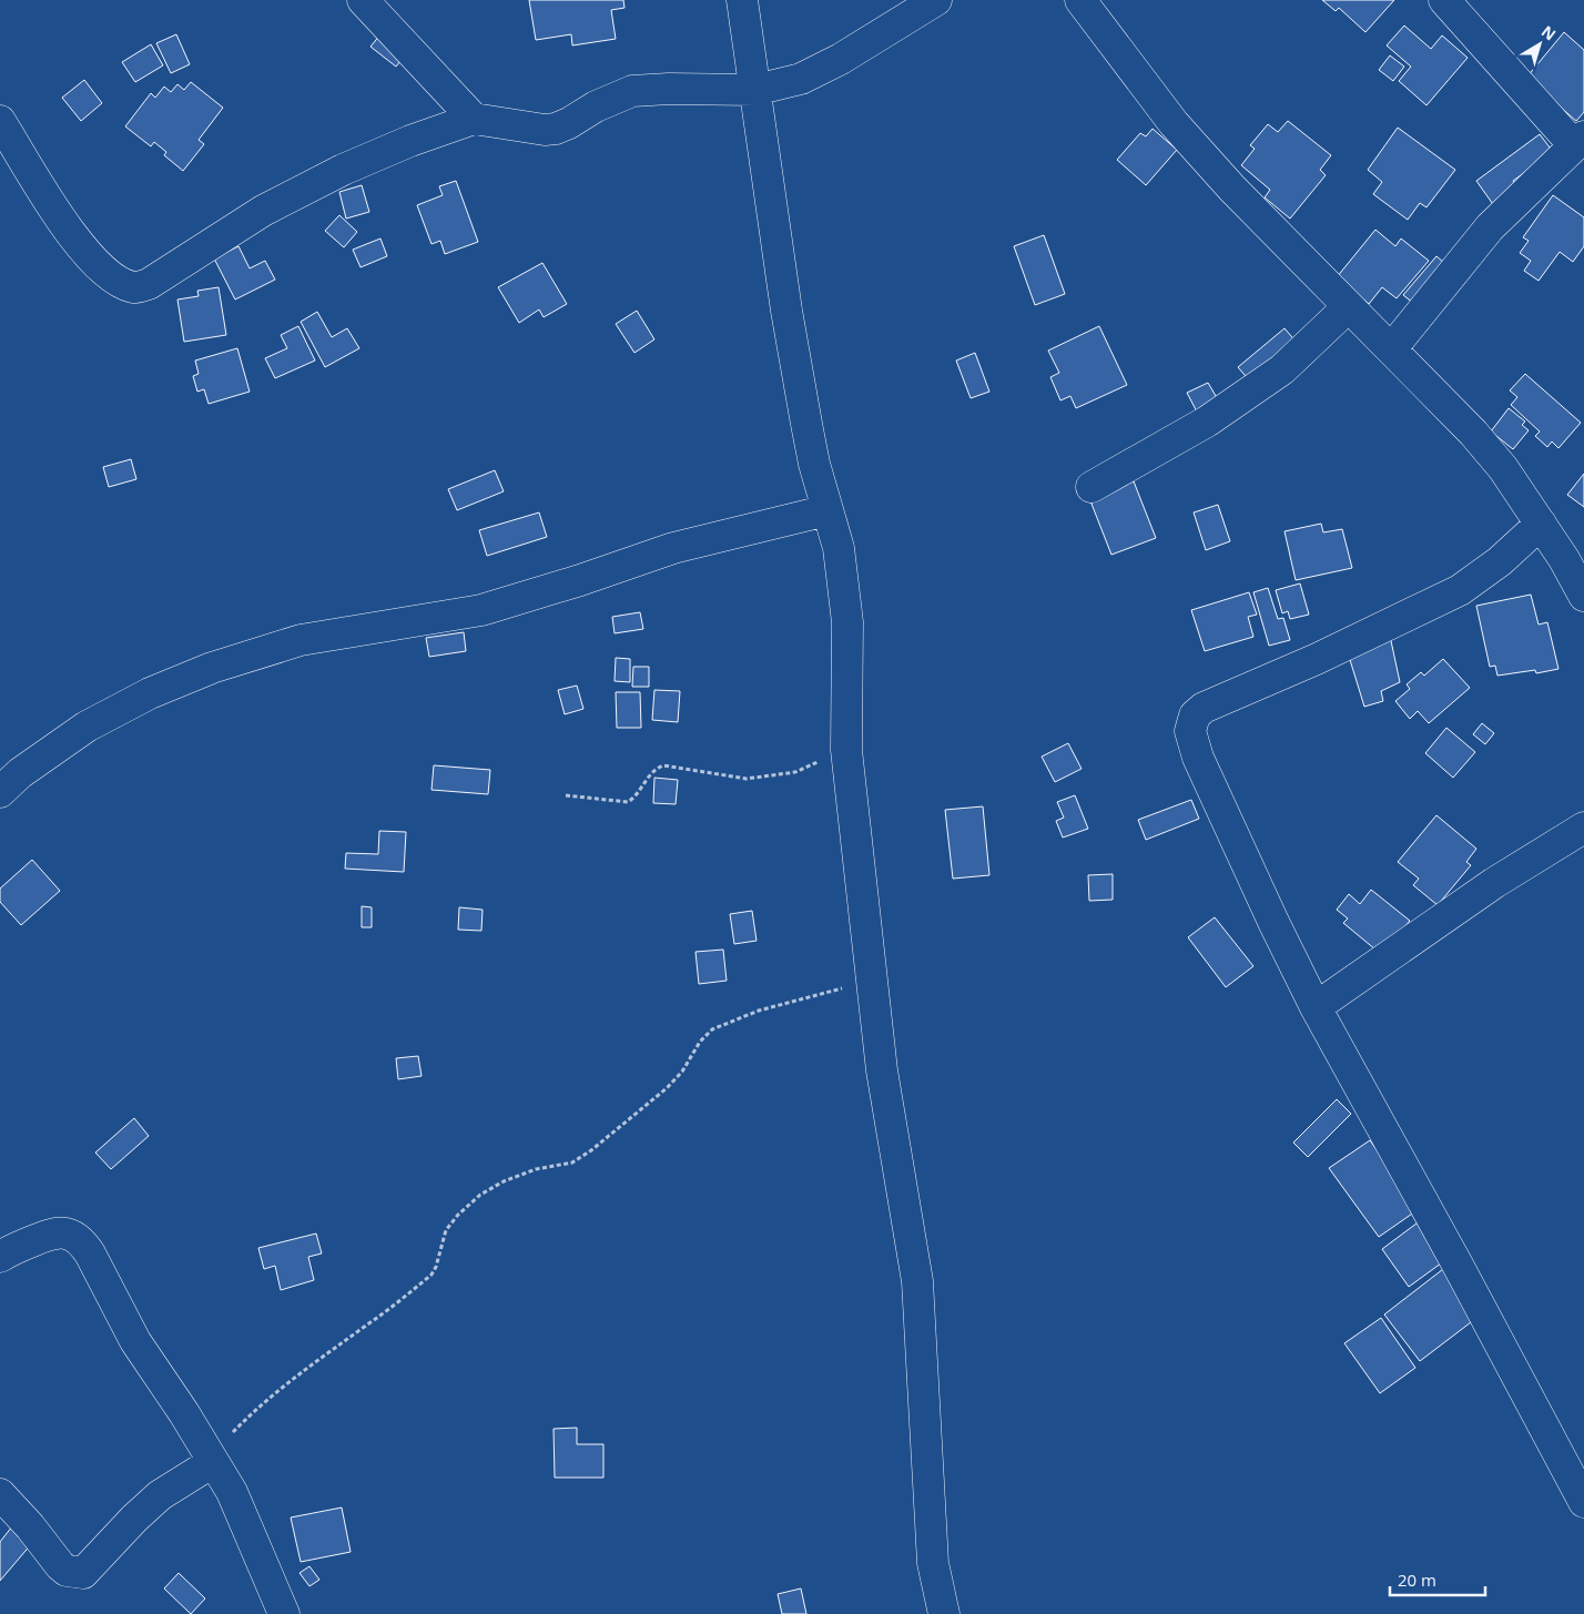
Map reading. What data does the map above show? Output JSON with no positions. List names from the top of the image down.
{
  "scale_bar": "20 m",
  "north": "top right"
}
